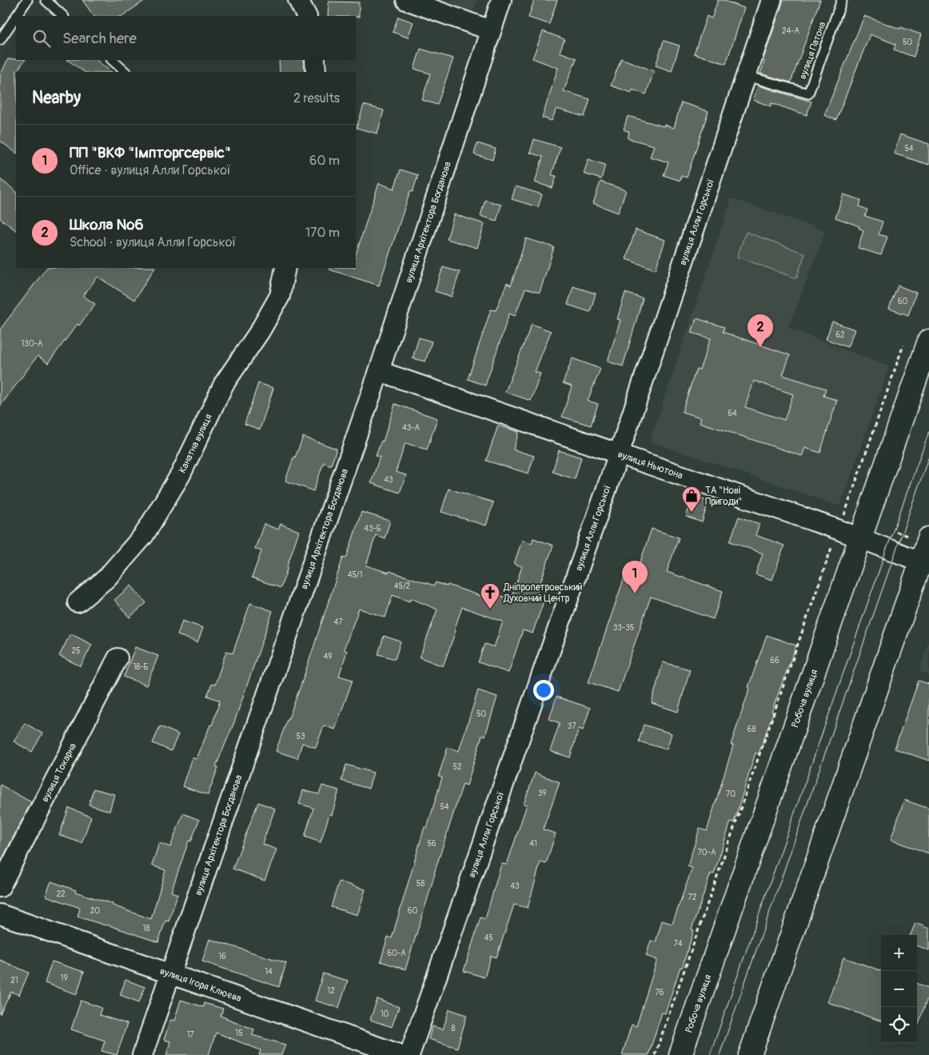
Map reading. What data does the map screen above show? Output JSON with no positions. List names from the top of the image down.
{
  "streets": {
    "main road": ["Робоча вулиця"],
    "street": [
      "вулиця Архітектора Богданова",
      "вулиця Алли Горської",
      "Канатна вулиця",
      "вулиця Ньютона",
      "вулиця Токарна",
      "вулиця Ігоря Клюєва"
    ],
    "lane": ["вулиця Патона"]
  },
  "crossings": [
    ["вулиця Патона", "вулиця Алли Горської"],
    ["вулиця Архітектора Богданова", "вулиця Ньютона"],
    ["вулиця Архітектора Богданова", "вулиця Ігоря Клюєва"],
    ["вулиця Алли Горської", "вулиця Ньютона"],
    ["вулиця Ньютона", "Робоча вулиця"]
  ],
  "places": {
    "shop": ["ТА \"Нові Пригоди\""],
    "church": ["Дніпропетровський Духовний Центр"]
  },
  "house_numbers": [
    "24-А",
    "50",
    "54",
    "60",
    "62",
    "130-А",
    "64",
    "43-А",
    "43",
    "43-Б",
    "45/1",
    "45/2",
    "47",
    "33-35",
    "25",
    "49",
    "66",
    "18-Б",
    "50",
    "37",
    "68",
    "53",
    "52",
    "39",
    "70",
    "54",
    "56",
    "41",
    "70-А",
    "58",
    "43",
    "22",
    "72",
    "20",
    "60",
    "18",
    "45",
    "74",
    "60-А",
    "16",
    "14",
    "19",
    "21",
    "12",
    "76",
    "10",
    "8",
    "15",
    "17"
  ],
  "page": {
    "search": "Search here",
    "heading": ["Nearby", "2 results"],
    "list": [
      {
        "mark": "1",
        "name": "ПП \"ВКФ \"Імпторгсервіс\"",
        "note": "Office · вулиця Алли Горської",
        "value": "60 m"
      },
      {
        "mark": "2",
        "name": "Школа №6",
        "note": "School · вулиця Алли Горської",
        "value": "170 m"
      }
    ],
    "pins": ["2", "1"],
    "map_buttons": ["+", "−"]
  }
}
